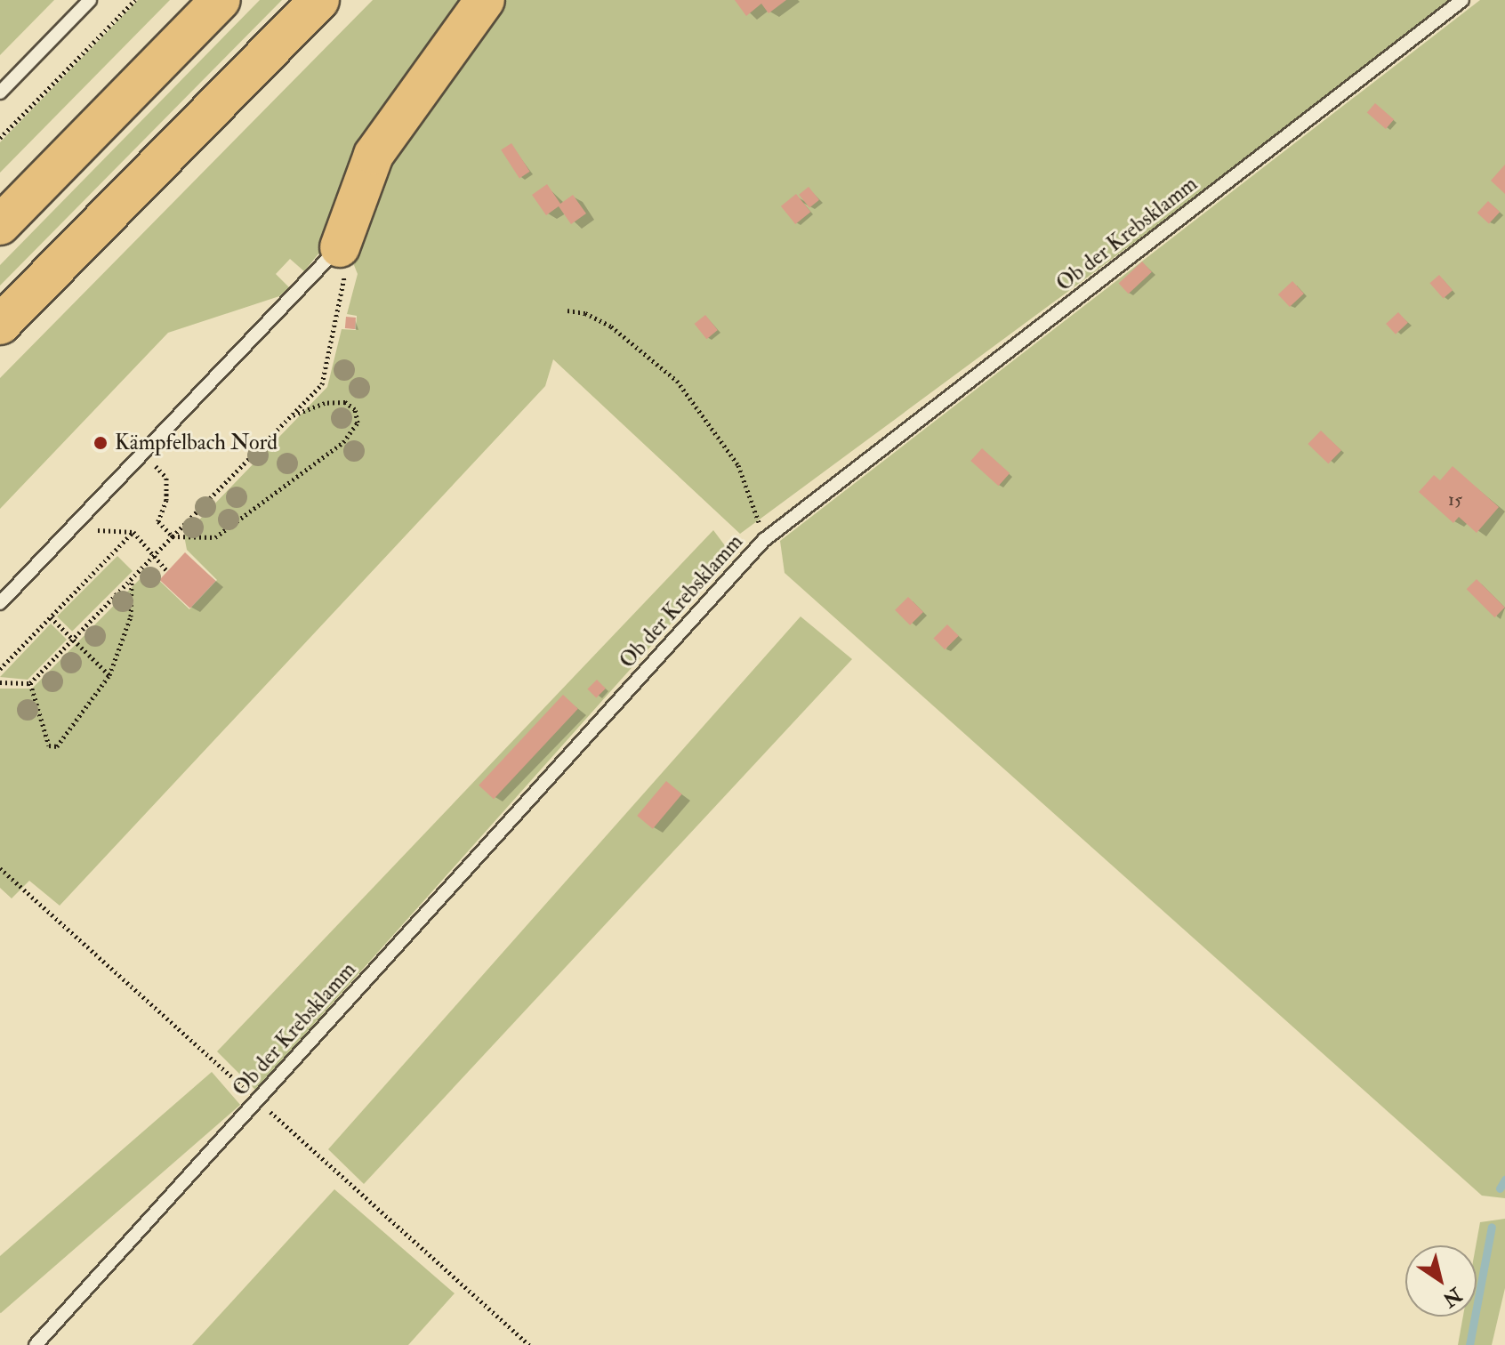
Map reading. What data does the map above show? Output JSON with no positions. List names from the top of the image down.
{
  "streets": {
    "lane": ["Ob der Krebsklamm"]
  },
  "places": ["Kämpfelbach Nord"],
  "house_numbers": ["15"],
  "north": "bottom right"
}
